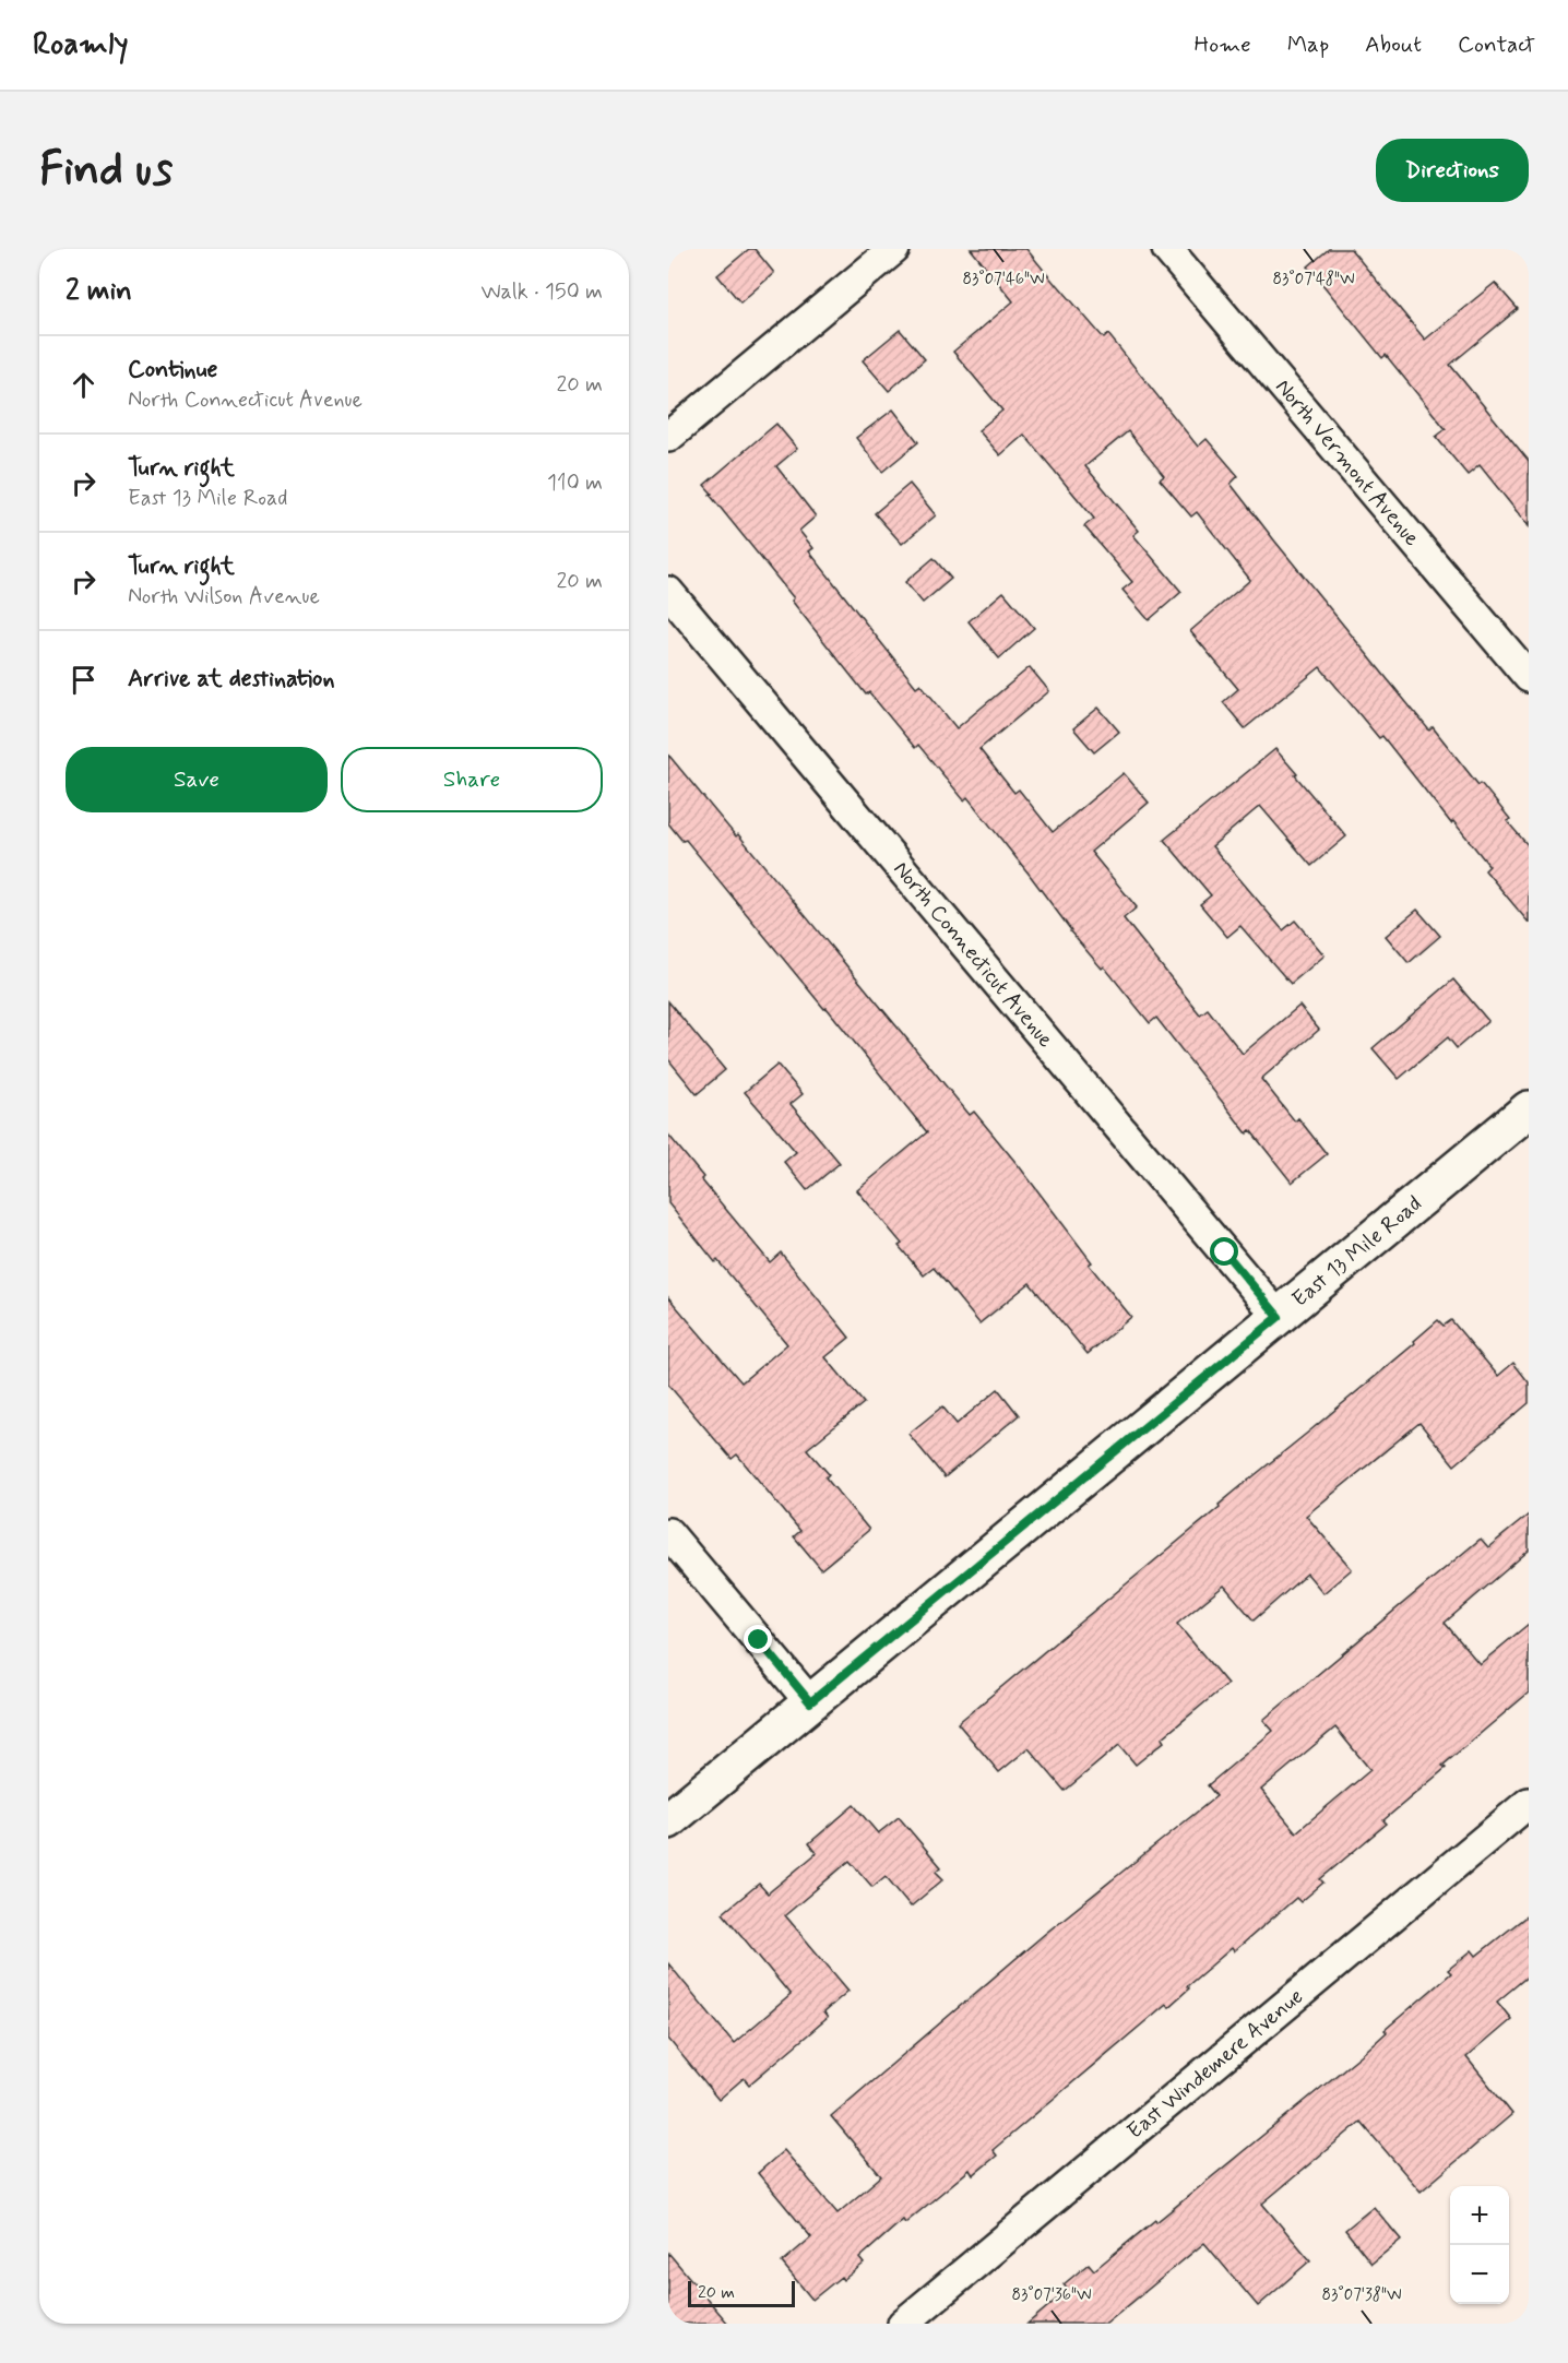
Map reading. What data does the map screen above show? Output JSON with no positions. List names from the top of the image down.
{
  "streets": {
    "main road": ["East 13 Mile Road"],
    "street": ["North Vermont Avenue", "North Connecticut Avenue", "East Windemere Avenue"]
  },
  "crossings": [
    ["North Connecticut Avenue", "East 13 Mile Road"]
  ],
  "scale_bar": "20 m",
  "page": {
    "header": "Roamly",
    "nav": [
      "Home",
      "Map",
      "About",
      "Contact"
    ],
    "buttons": [
      "Directions",
      ["Save", "Share"]
    ],
    "title": "Find us",
    "heading": ["2 min", "Walk · 150 m"],
    "list": [
      ["Continue", "North Connecticut Avenue", "20 m"],
      ["Turn right", "East 13 Mile Road", "110 m"],
      ["Turn right", "North Wilson Avenue", "20 m"],
      "Arrive at destination"
    ],
    "map_buttons": ["+", "−"],
    "scale": "20 m"
  },
  "coordinates": [
    "83°07'46\"W",
    "83°07'48\"W",
    "83°07'36\"W",
    "83°07'38\"W"
  ]
}
